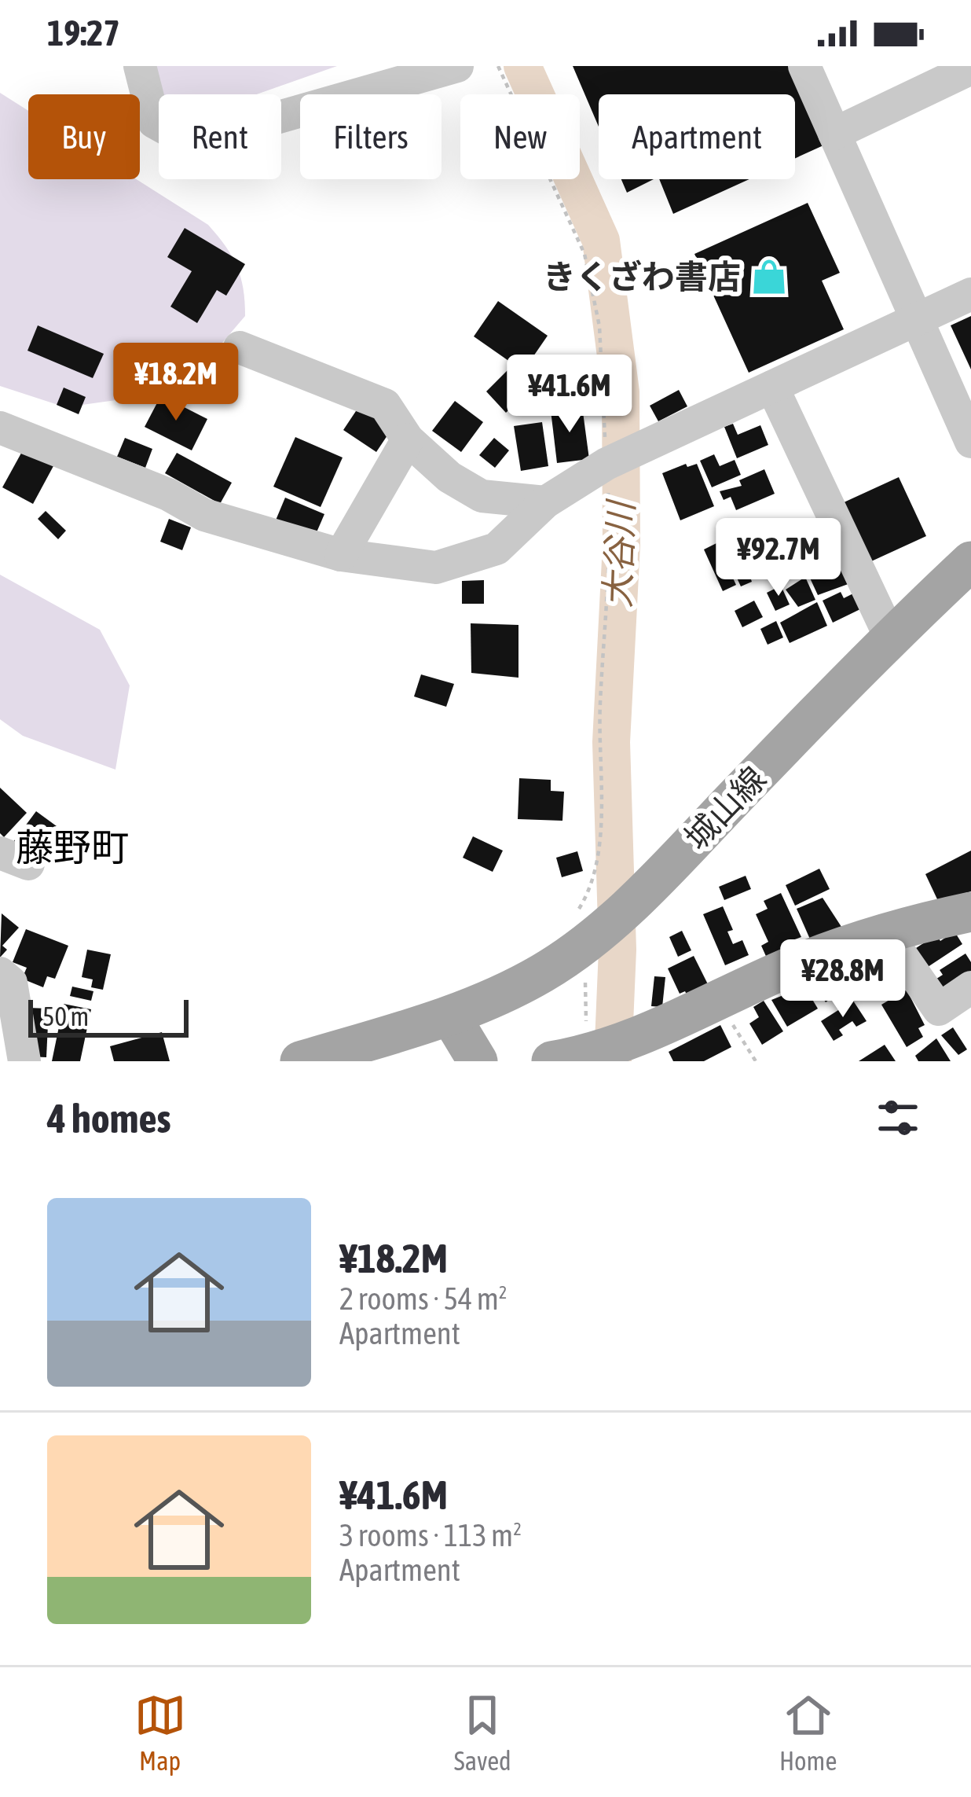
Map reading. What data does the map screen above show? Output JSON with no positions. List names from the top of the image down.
{
  "streets": {
    "main road": ["城山線"]
  },
  "districts": ["藤野町"],
  "water": ["大谷川"],
  "places": {
    "shop": ["きくざわ書店"]
  },
  "scale_bar": "50 m",
  "page": {
    "status": "19:27",
    "chip": [
      "Buy",
      "Rent",
      "Filters",
      "New",
      "Apartment"
    ],
    "price": [
      "¥18.2M",
      "¥41.6M",
      "¥92.7M",
      "¥28.8M"
    ],
    "scale": "50 m",
    "heading": "4 homes",
    "list": [
      {
        "name": "¥18.2M",
        "note": "2 rooms · 54 m² · Apartment"
      },
      {
        "name": "¥41.6M",
        "note": "3 rooms · 113 m² · Apartment"
      }
    ],
    "tabs": ["Map", "Saved", "Home"]
  }
}
